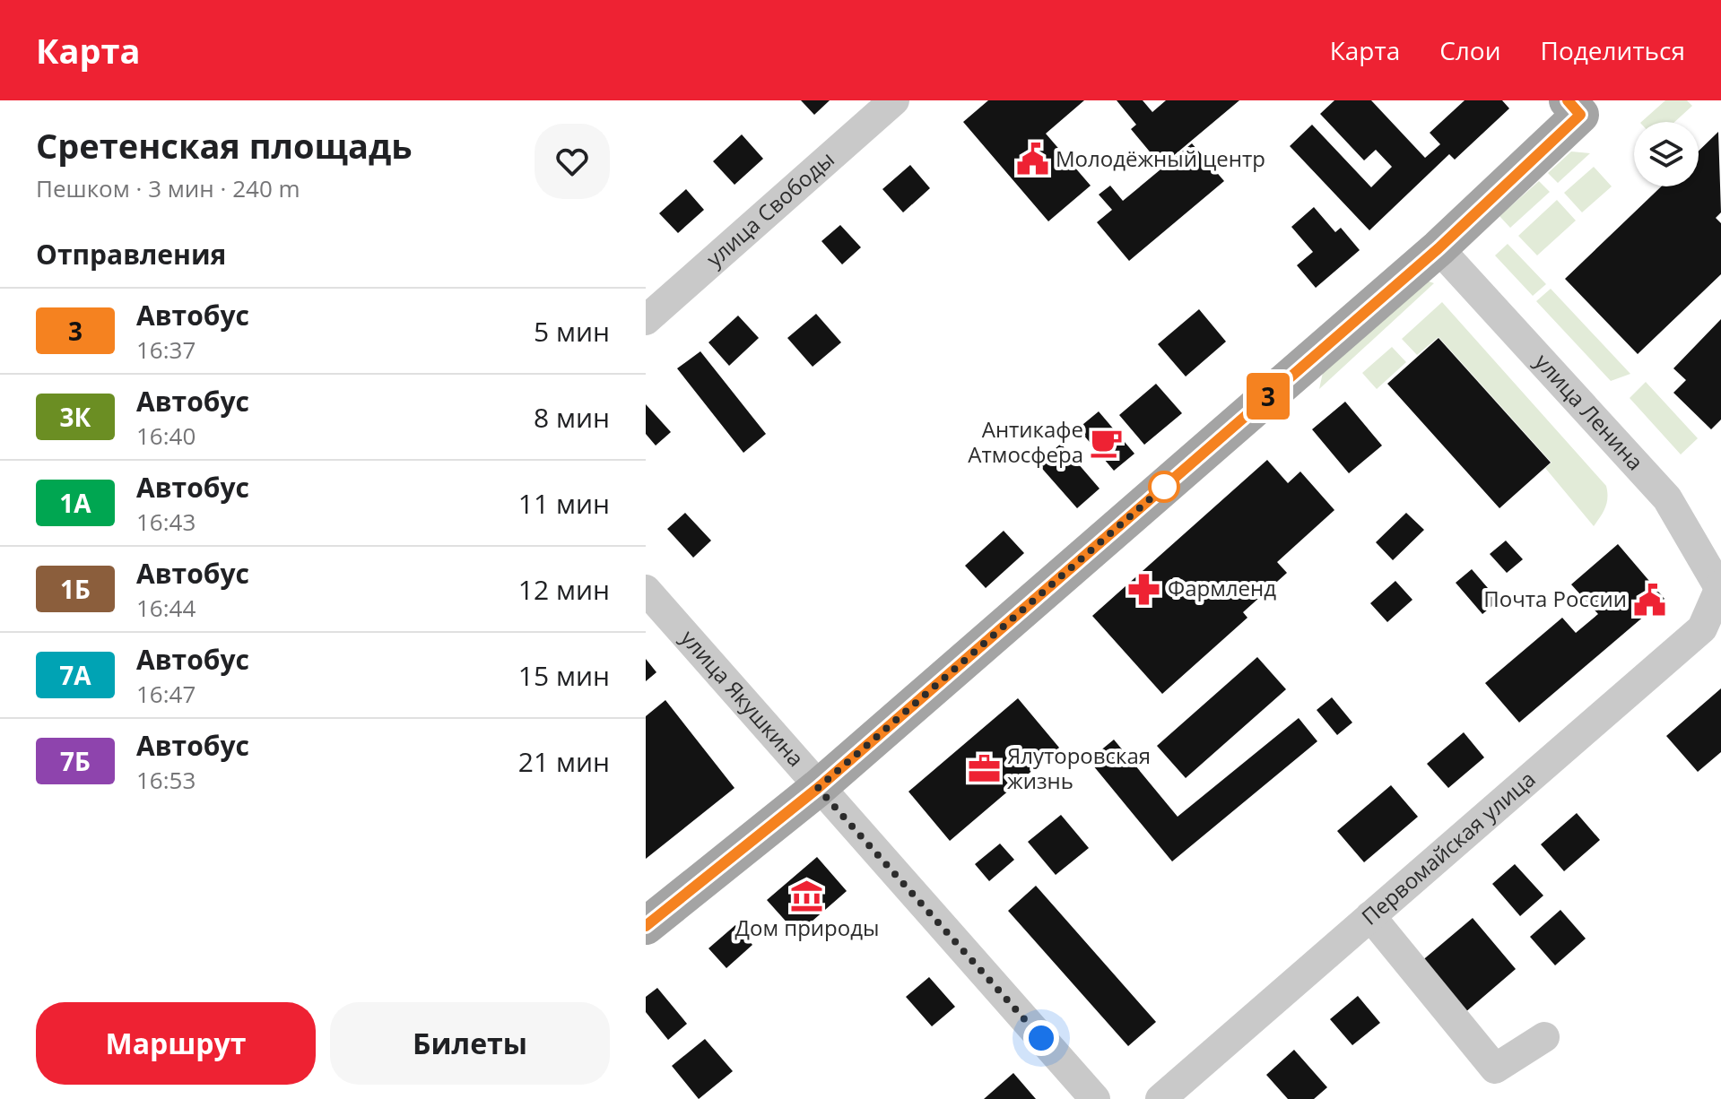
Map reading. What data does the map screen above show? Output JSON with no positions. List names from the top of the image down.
{
  "streets": {
    "street": [
      "улица Свободы",
      "улица Ленина",
      "улица Якушкина",
      "Первомайская улица"
    ]
  },
  "crossings": [
    ["улица Ленина", "Первомайская улица"]
  ],
  "places": {
    "public building": ["Молодёжный центр", "Почта России"],
    "cafe": ["Антикафе Атмосфера"],
    "pharmacy": ["Фармленд"],
    "office": ["Ялуторовская жизнь"],
    "museum": ["Дом природы"]
  },
  "lines": ["bus line 3"],
  "page": {
    "header": "Карта",
    "nav": ["Карта", "Слои", "Поделиться"],
    "heading": [
      ["Сретенская площадь", "Пешком · 3 мин · 240 m"],
      "Отправления"
    ],
    "on_map": "3",
    "list": [
      {
        "mark": "3",
        "name": "Автобус",
        "note": "16:37",
        "value": "5 мин"
      },
      {
        "mark": "3К",
        "name": "Автобус",
        "note": "16:40",
        "value": "8 мин"
      },
      {
        "mark": "1А",
        "name": "Автобус",
        "note": "16:43",
        "value": "11 мин"
      },
      {
        "mark": "1Б",
        "name": "Автобус",
        "note": "16:44",
        "value": "12 мин"
      },
      {
        "mark": "7А",
        "name": "Автобус",
        "note": "16:47",
        "value": "15 мин"
      },
      {
        "mark": "7Б",
        "name": "Автобус",
        "note": "16:53",
        "value": "21 мин"
      }
    ],
    "buttons": ["Маршрут", "Билеты"]
  }
}
